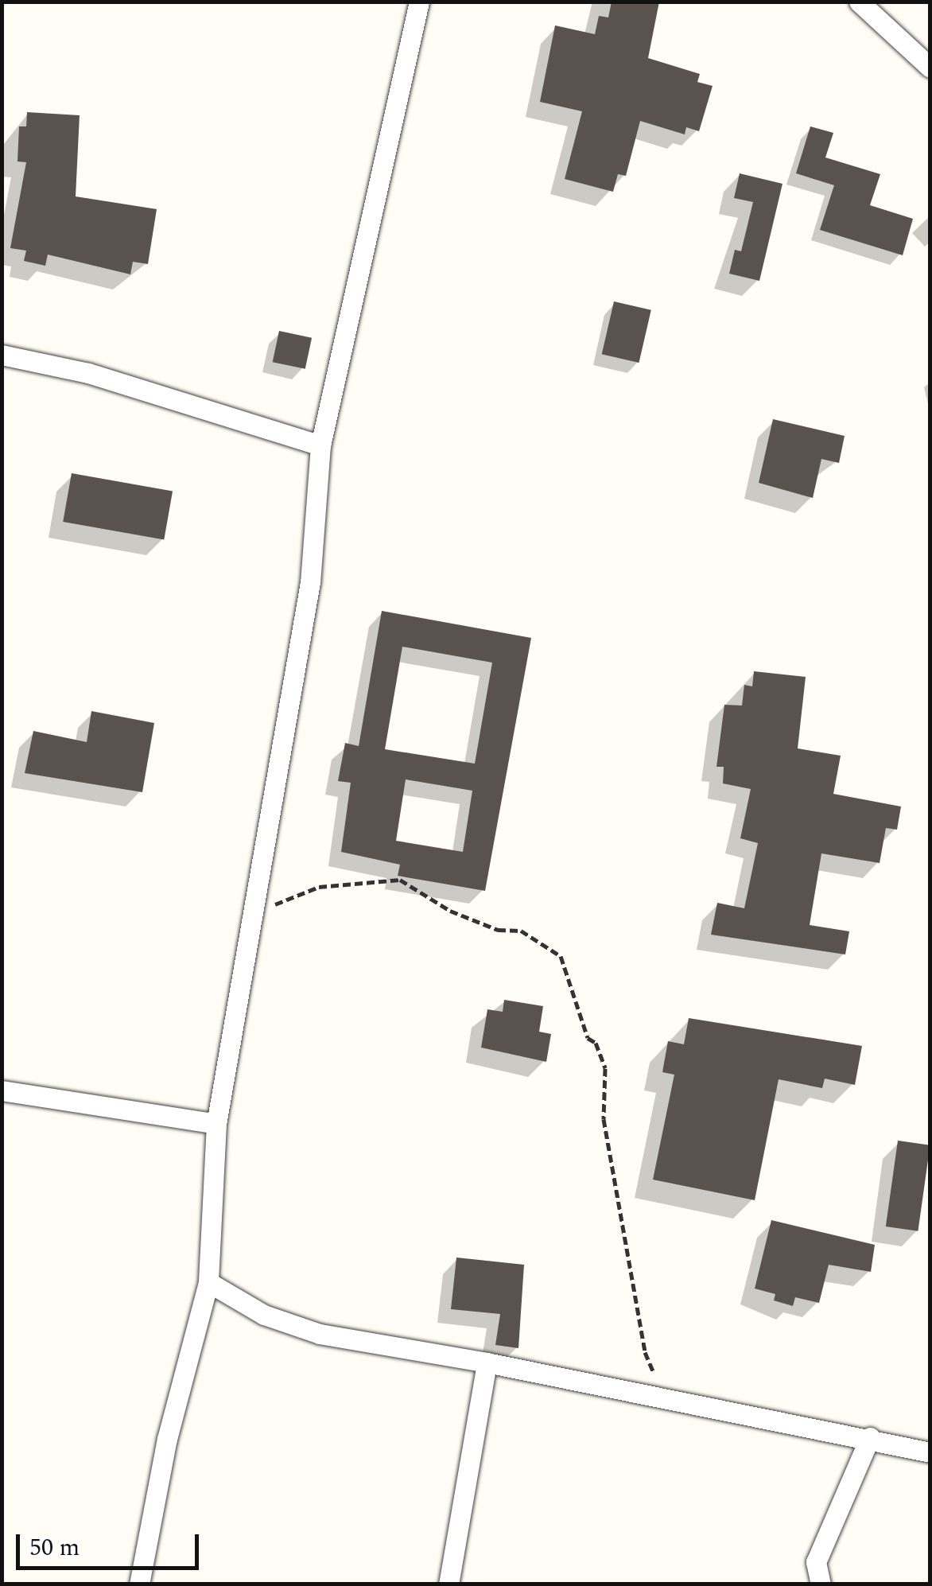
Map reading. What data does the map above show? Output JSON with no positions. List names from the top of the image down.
{
  "scale_bar": "50 m"
}
